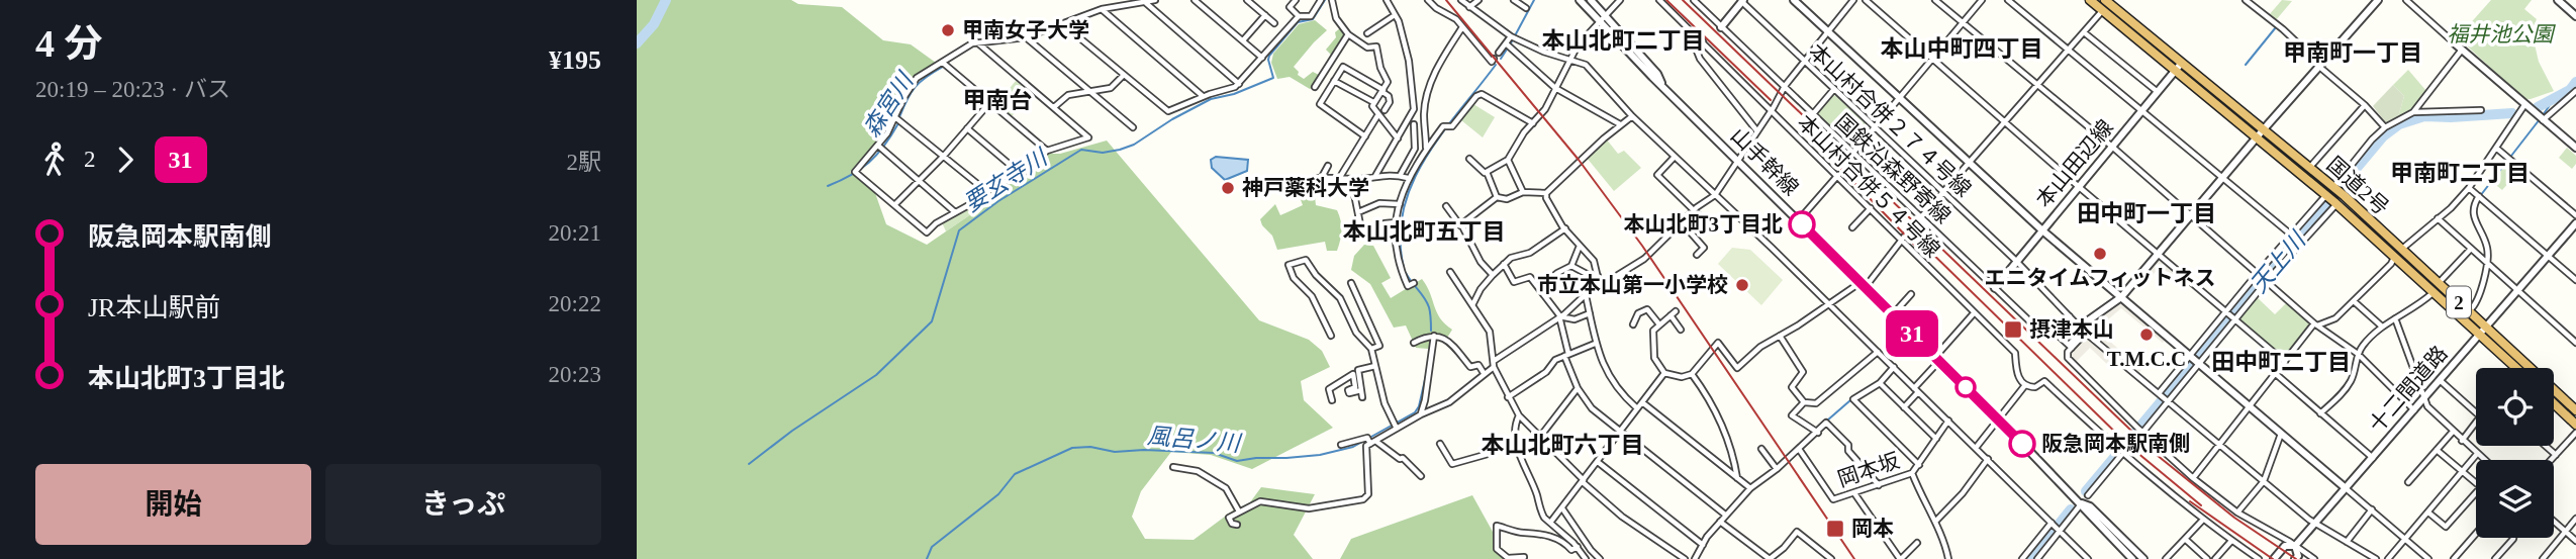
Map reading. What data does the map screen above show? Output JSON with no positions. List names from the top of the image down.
{
  "streets": {
    "highway": ["国道2号", "2"],
    "street": [
      "本山村合併２７４号線",
      "山手幹線",
      "本山田辺線",
      "国鉄沿森野寄線",
      "本山村合併５４号線",
      "十二間道路",
      "岡本坂"
    ]
  },
  "crossings": [
    ["本山村合併２７４号線", "本山田辺線"],
    ["本山村合併２７４号線", "十二間道路"],
    ["本山田辺線", "国鉄沿森野寄線"],
    ["本山田辺線", "国道2号"],
    ["国道2号", "十二間道路"]
  ],
  "districts": [
    "本山北町二丁目",
    "本山中町四丁目",
    "甲南町一丁目",
    "甲南台",
    "甲南町二丁目",
    "田中町一丁目",
    "本山北町五丁目",
    "田中町二丁目",
    "本山北町六丁目"
  ],
  "water": [
    "森宮川",
    "要玄寺川",
    "天上川",
    "風呂ノ川"
  ],
  "parks": ["福井池公園"],
  "places": {
    "other": [
      "甲南女子大学",
      "神戸薬科大学",
      "本山北町3丁目北",
      "エニタイムフィットネス",
      "市立本山第一小学校",
      "T.M.C.C",
      "阪急岡本駅南側"
    ],
    "transit": ["摂津本山", "岡本"]
  },
  "lines": ["bus line 31"],
  "page": {
    "heading": ["4 分", "20:19 – 20:23 · バス", "¥195"],
    "on_map": "31",
    "legs": ["2", "31", "2駅"],
    "list": [
      {
        "name": "阪急岡本駅南側",
        "value": "20:21"
      },
      {
        "name": "JR本山駅前",
        "value": "20:22"
      },
      {
        "name": "本山北町3丁目北",
        "value": "20:23"
      }
    ],
    "buttons": ["開始", "きっぷ"]
  }
}
